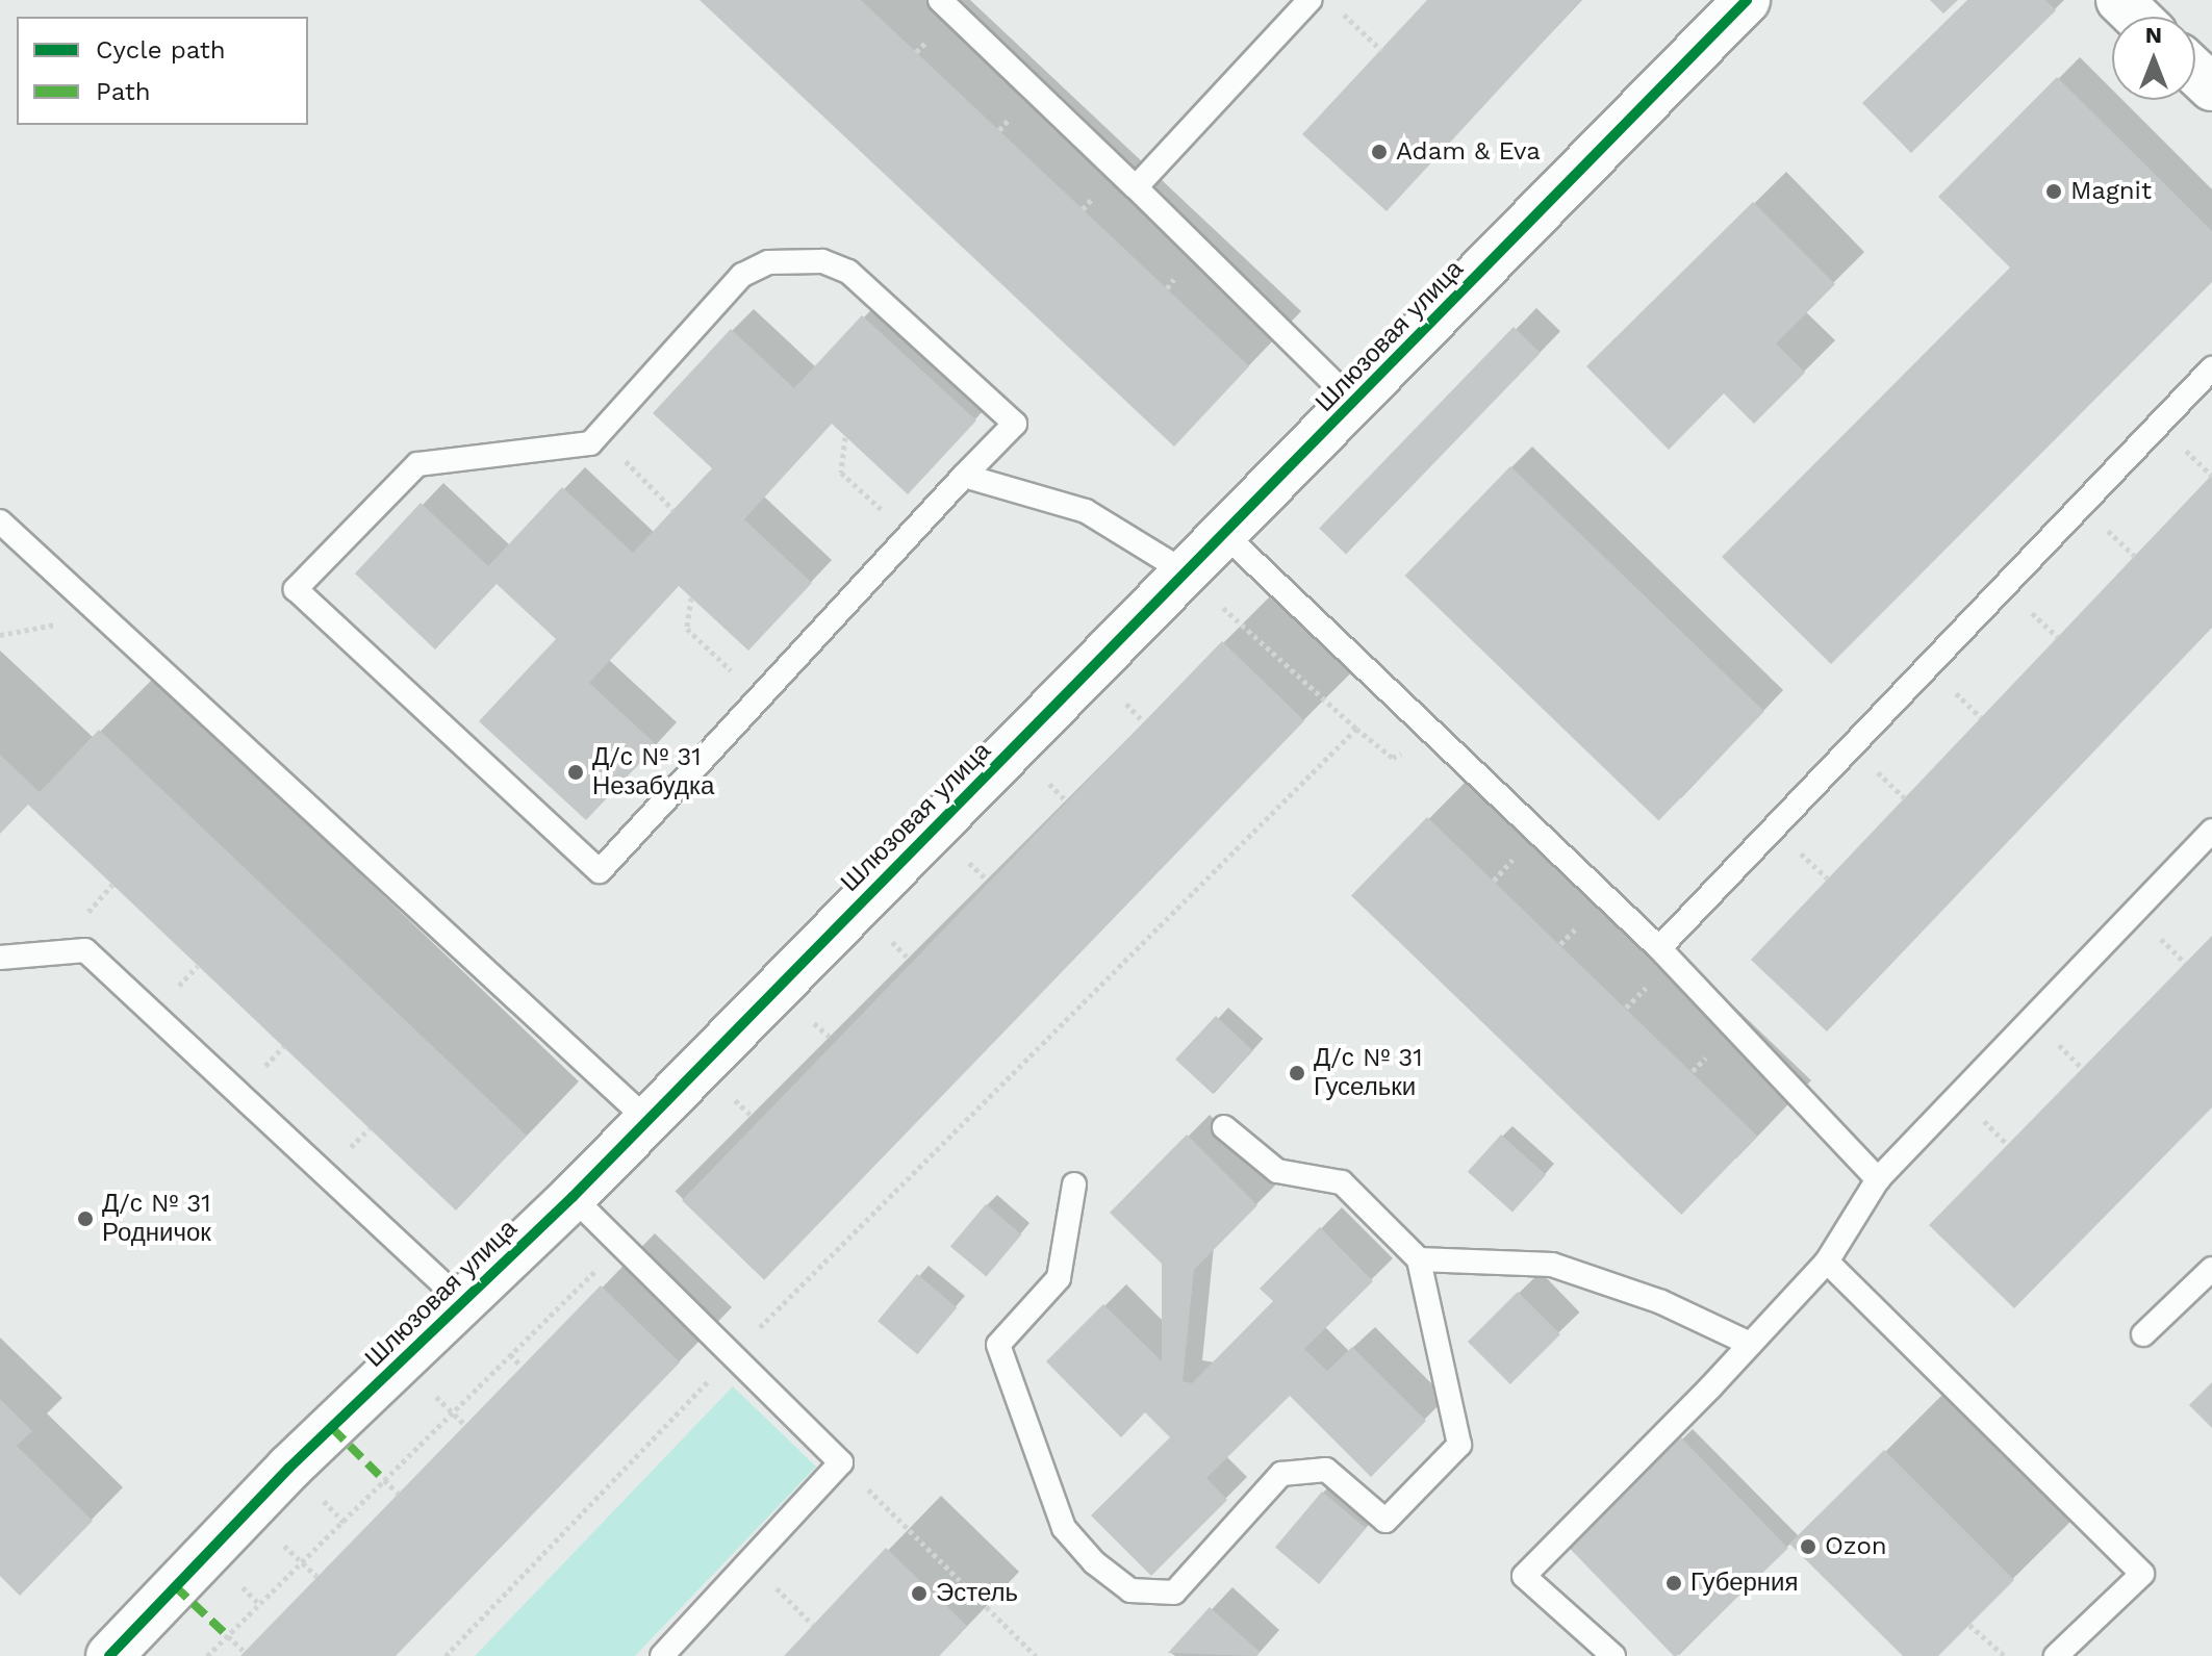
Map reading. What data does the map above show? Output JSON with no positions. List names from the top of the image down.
{
  "streets": {
    "street": ["Шлюзовая улица"]
  },
  "places": [
    "Adam & Eva",
    "Magnit",
    "Д/с № 31 Незабудка",
    "Д/с № 31 Гусельки",
    "Д/с № 31 Родничок",
    "Ozon",
    "Губерния",
    "Эстель"
  ],
  "legend": ["Cycle path", "Path"],
  "north": "top"
}
